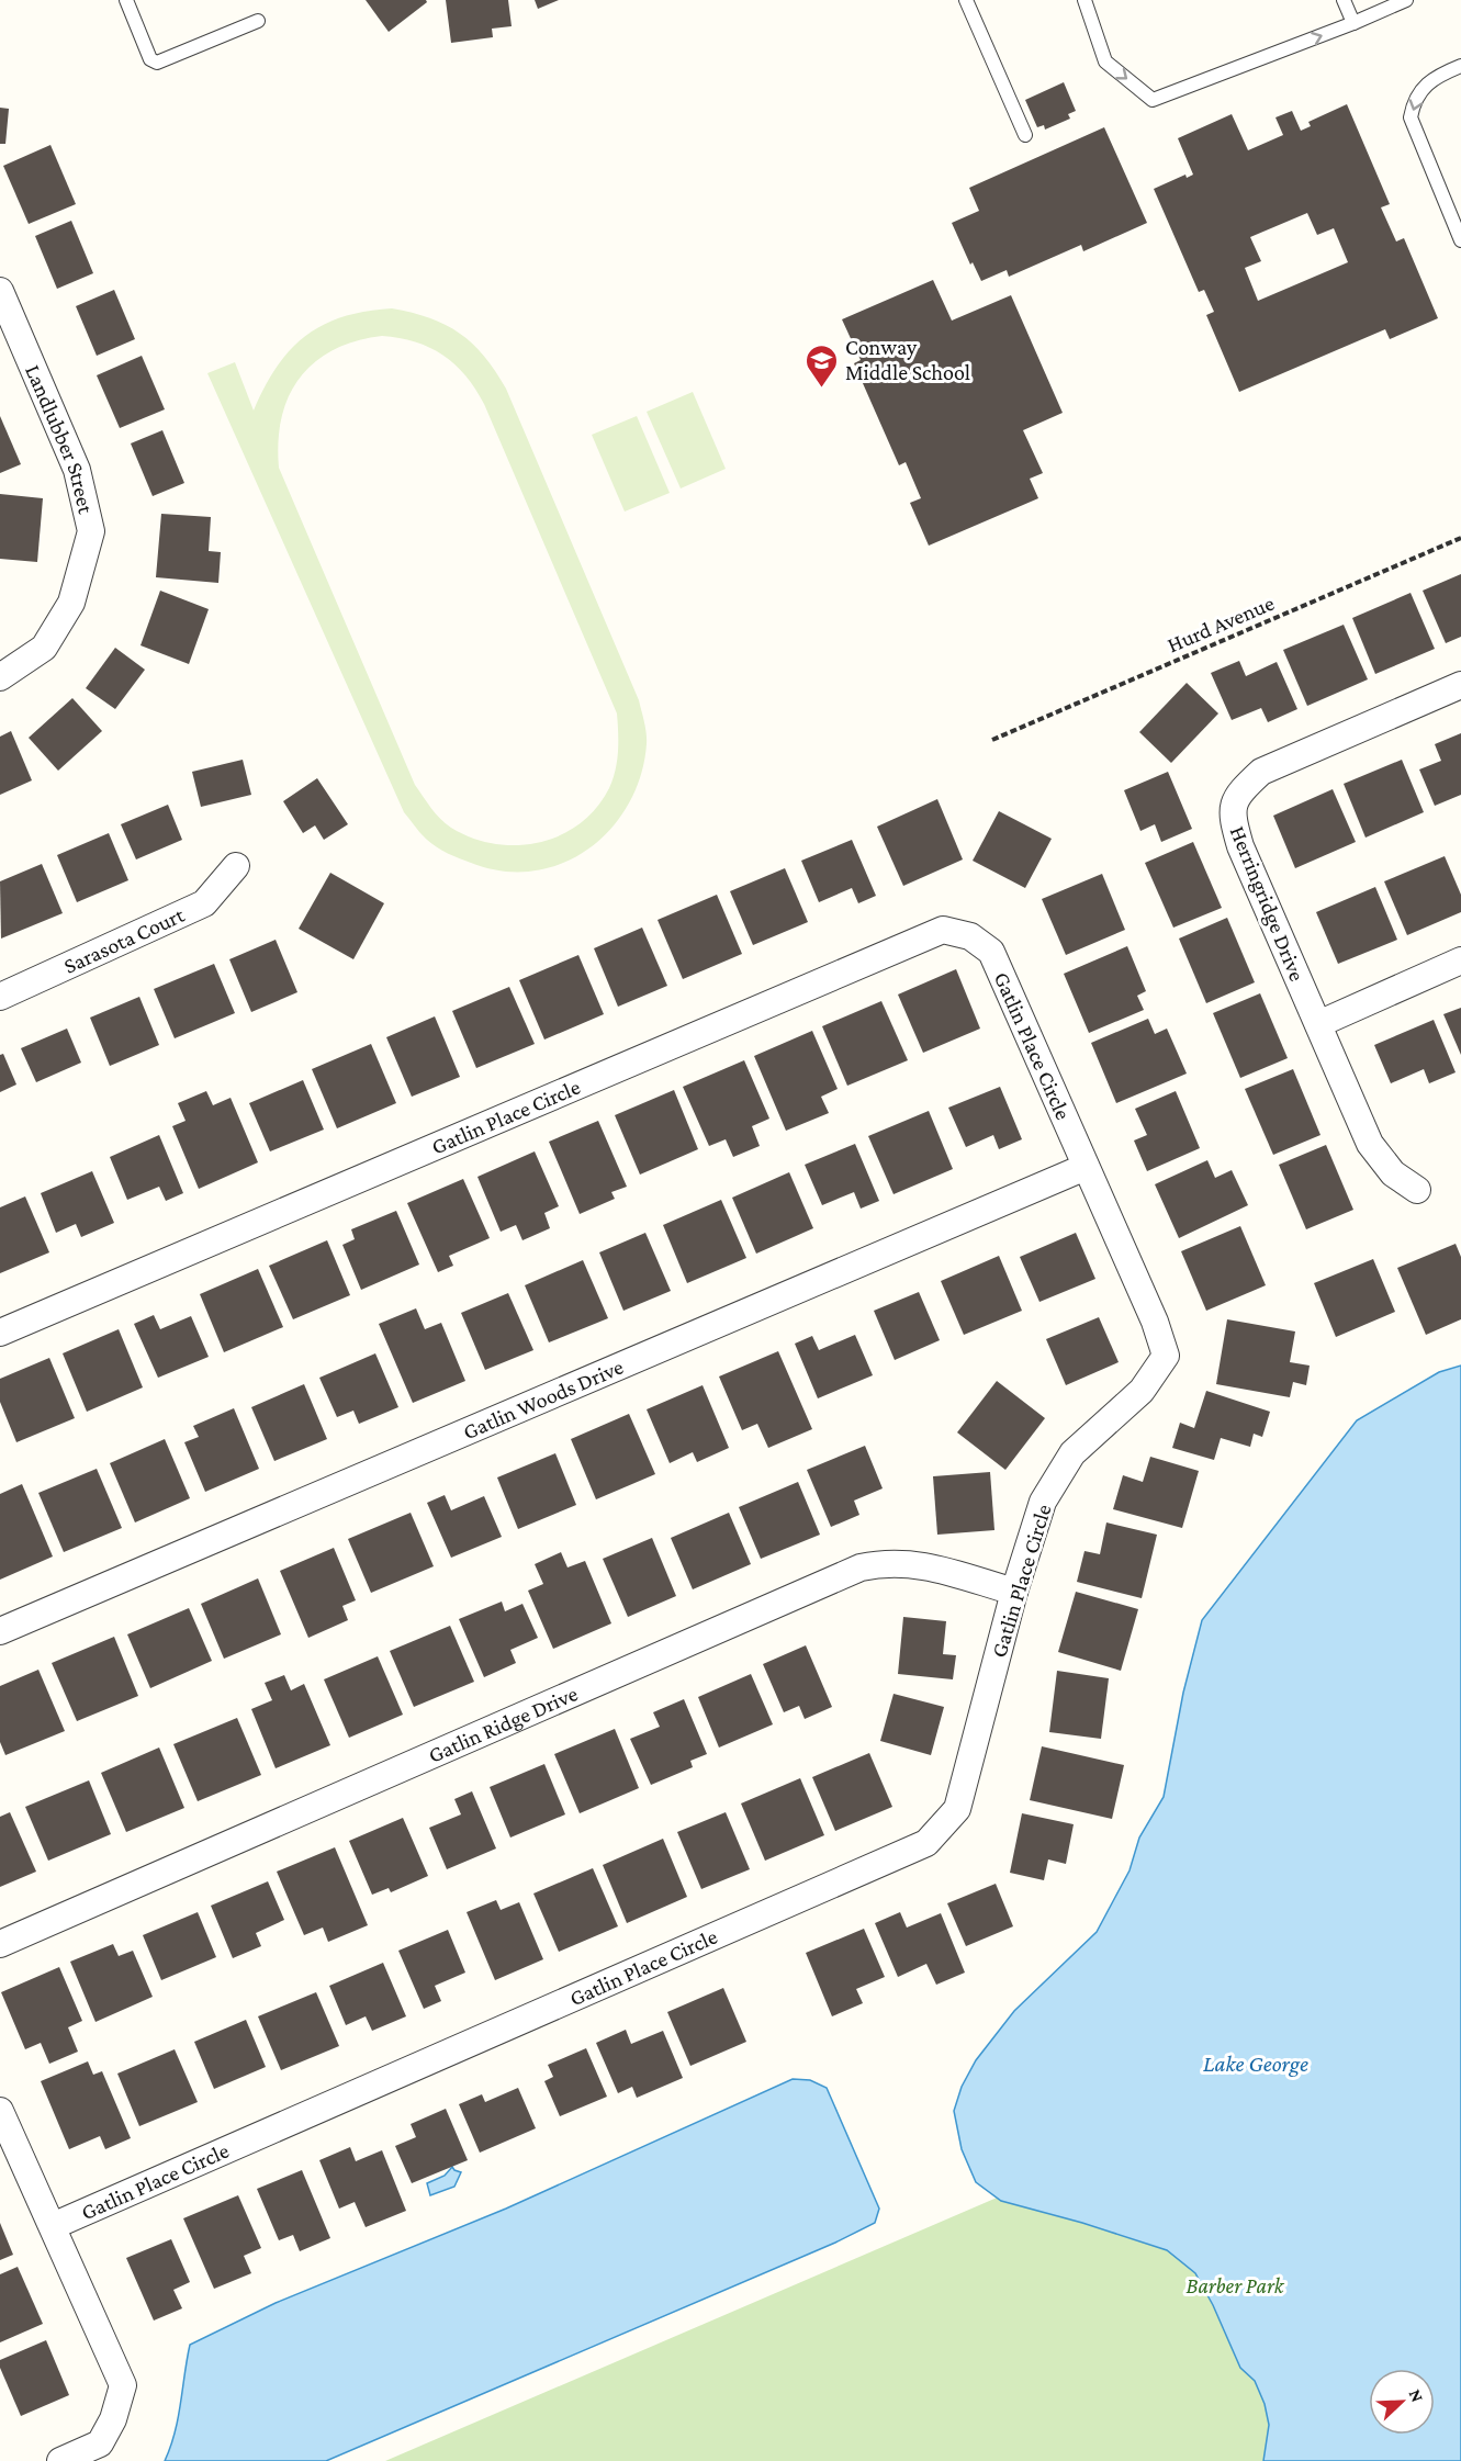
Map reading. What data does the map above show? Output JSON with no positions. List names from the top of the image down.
{
  "streets": {
    "street": [
      "Landlubber Street",
      "Herringridge Drive",
      "Sarasota Court",
      "Gatlin Place Circle",
      "Gatlin Woods Drive",
      "Gatlin Ridge Drive"
    ],
    "path": ["Hurd Avenue"]
  },
  "crossings": [
    ["Gatlin Place Circle", "Gatlin Woods Drive"],
    ["Gatlin Place Circle", "Gatlin Ridge Drive"]
  ],
  "water": ["Lake George"],
  "parks": ["Barber Park"],
  "places": {
    "school or university": ["Conway Middle School"]
  },
  "north": "top right"
}
